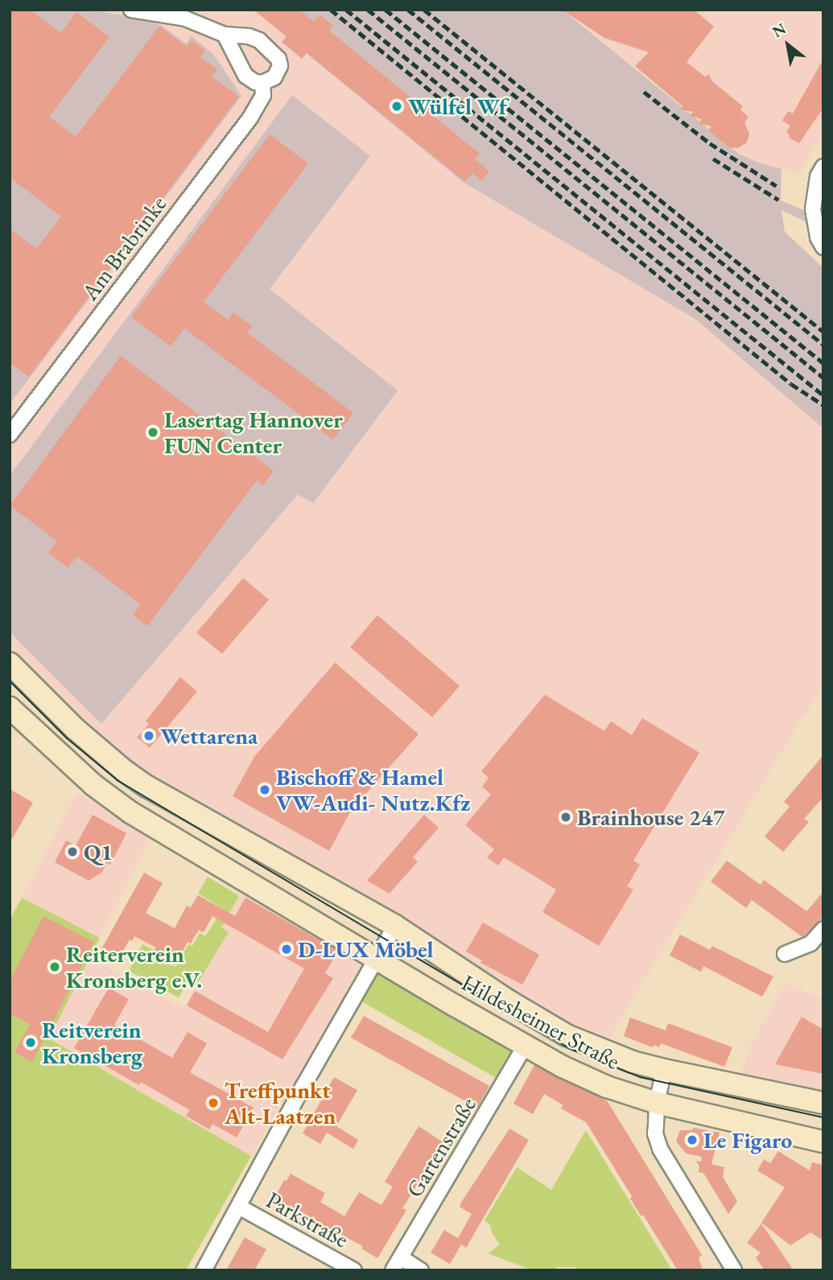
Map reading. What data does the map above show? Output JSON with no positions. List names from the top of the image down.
{
  "streets": {
    "main road": ["Hildesheimer Straße"],
    "street": ["Am Brabrinke", "Gartenstraße", "Parkstraße"]
  },
  "crossings": [
    ["Hildesheimer Straße", "Gartenstraße"]
  ],
  "places": [
    "Wülfel Wf",
    "Lasertag Hannover FUN Center",
    "Wettarena",
    "Bischoff & Hamel VW-Audi- Nutz.Kfz",
    "Brainhouse 247",
    "Q1",
    "D-LUX Möbel",
    "Reiterverein Kronsberg e.V.",
    "Reitverein Kronsberg",
    "Treffpunkt Alt-Laatzen",
    "Le Figaro"
  ],
  "north": "top left"
}
